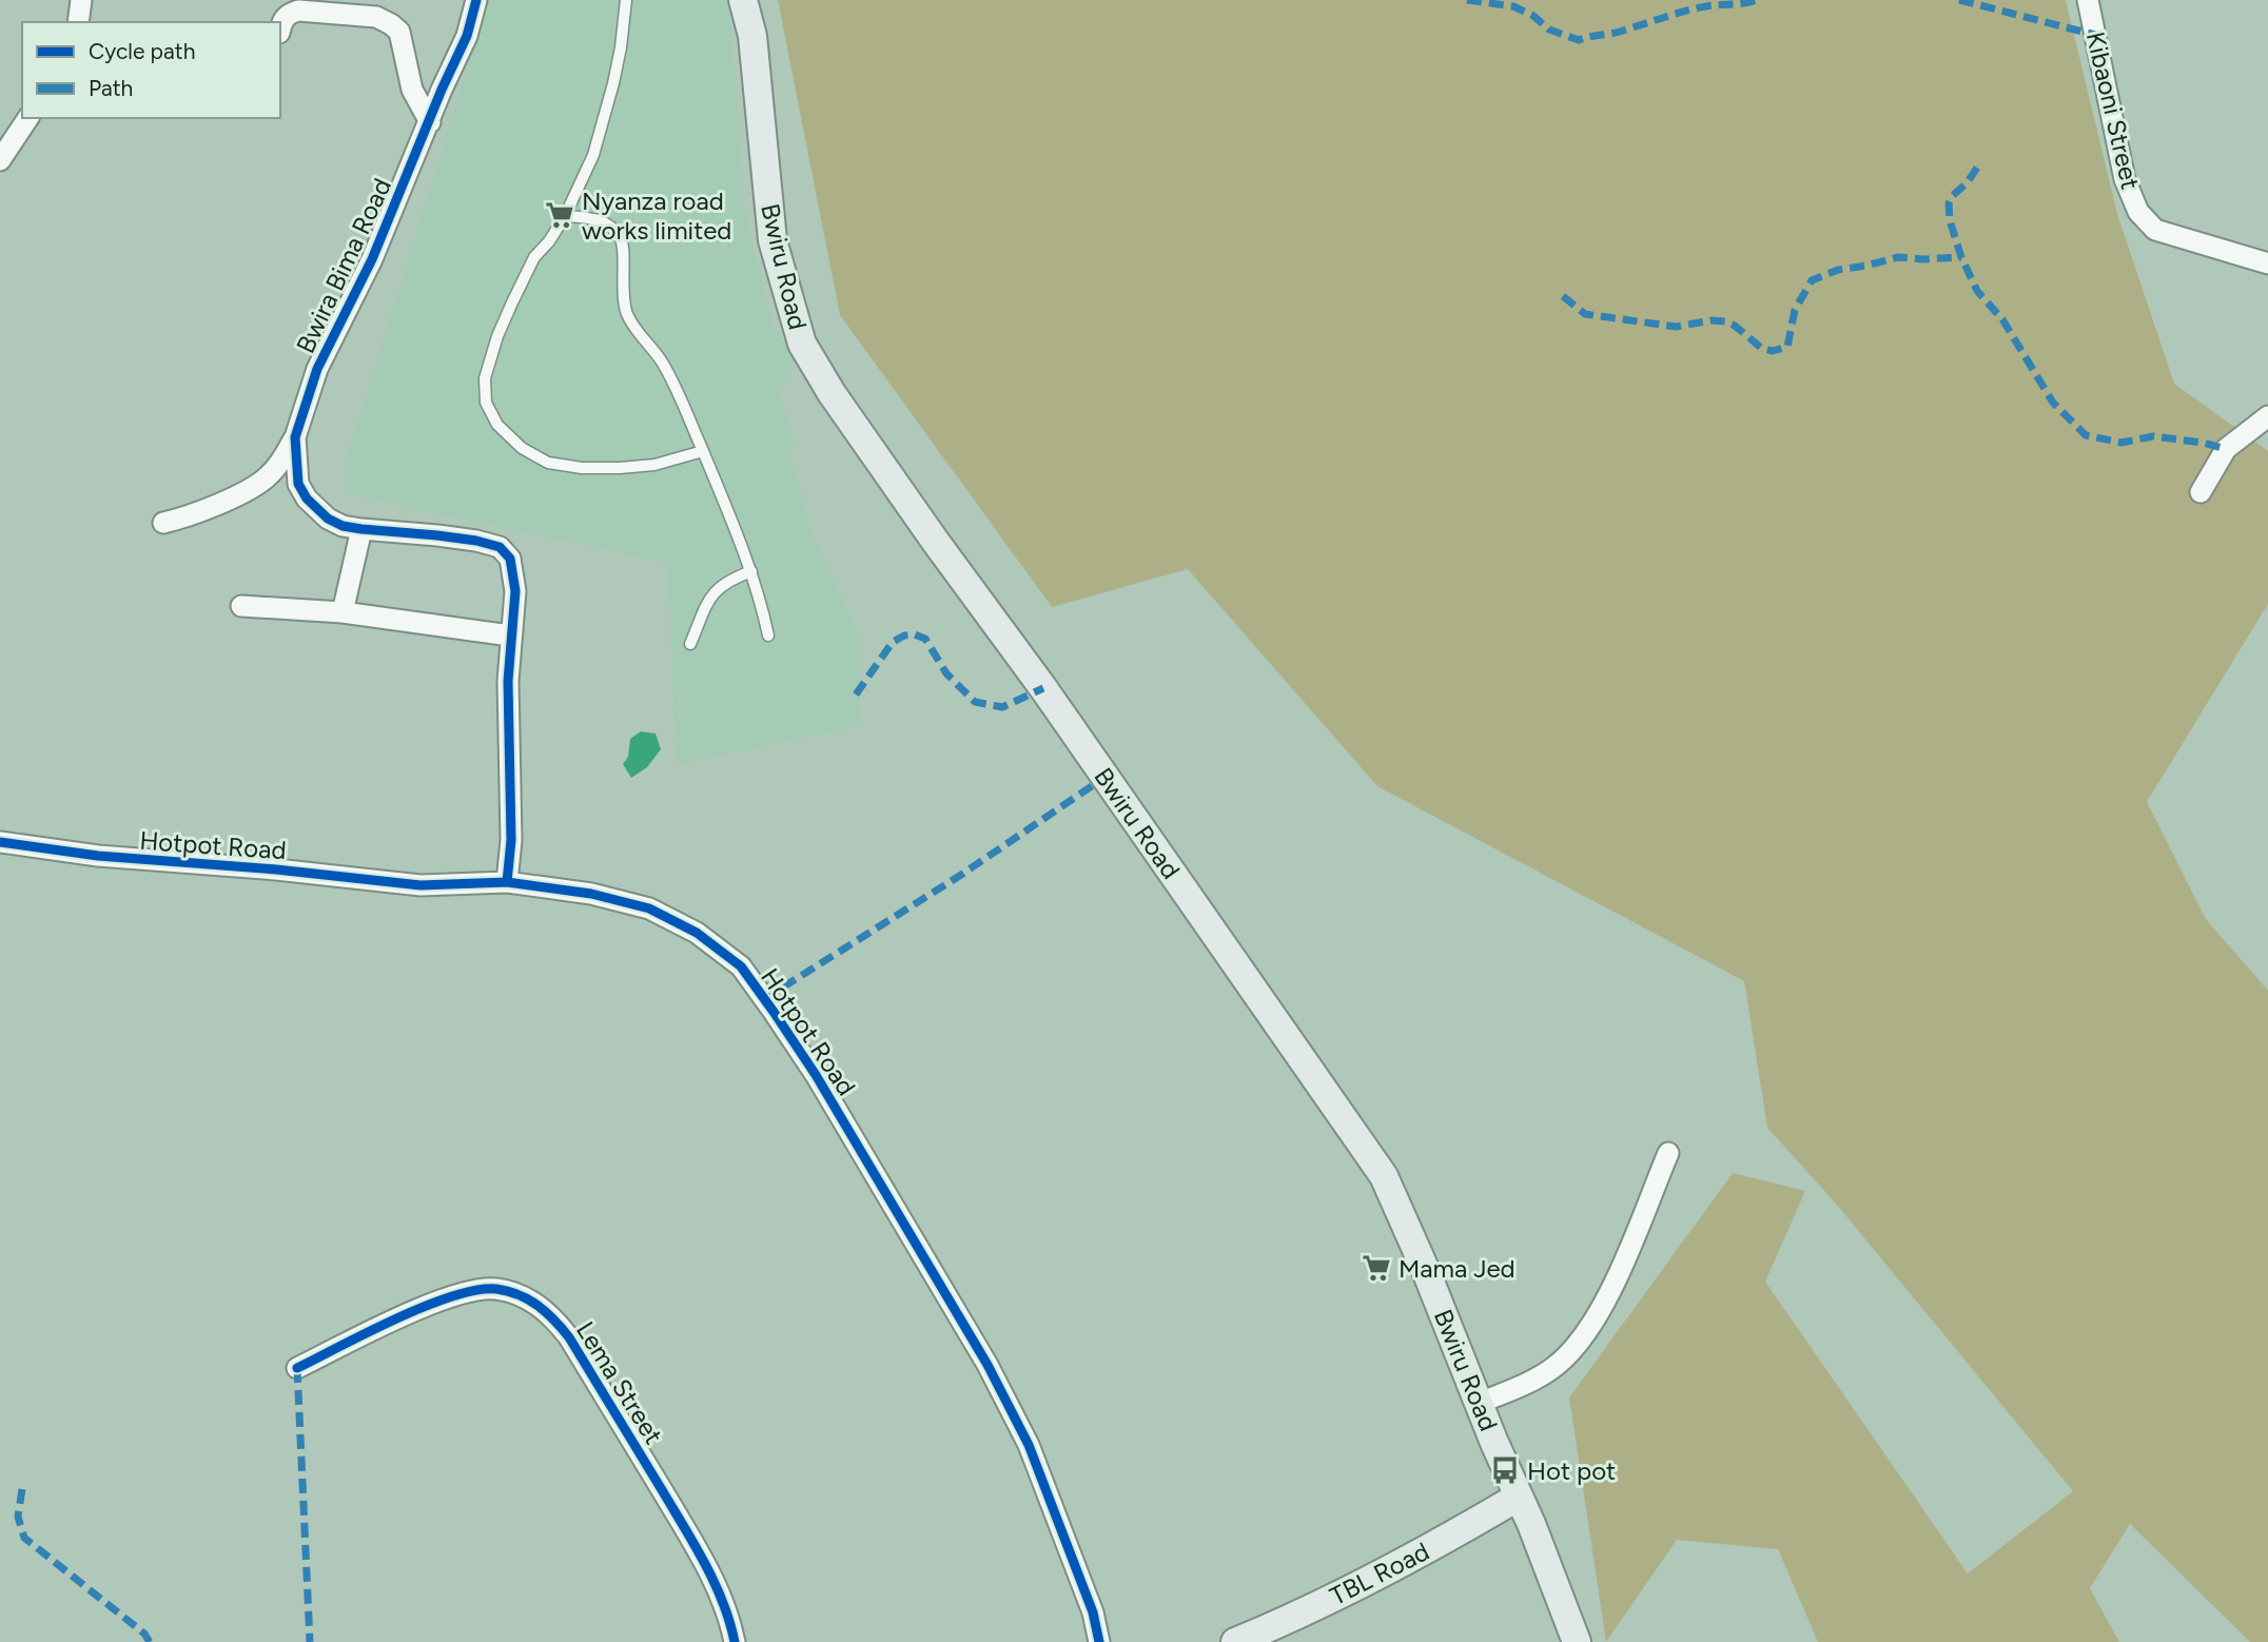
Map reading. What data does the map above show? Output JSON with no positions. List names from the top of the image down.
{
  "streets": {
    "main road": ["Bwiru Road", "TBL Road"],
    "street": [
      "Kibaoni Street",
      "Bwira Bima Road",
      "Hotpot Road",
      "Lema Street"
    ]
  },
  "crossings": [
    ["Bwira Bima Road", "Hotpot Road"],
    ["Bwiru Road", "TBL Road"]
  ],
  "places": {
    "supermarket": ["Nyanza road works limited", "Mama Jed"],
    "bus stop": ["Hot pot"]
  },
  "legend": ["Cycle path", "Path"]
}
